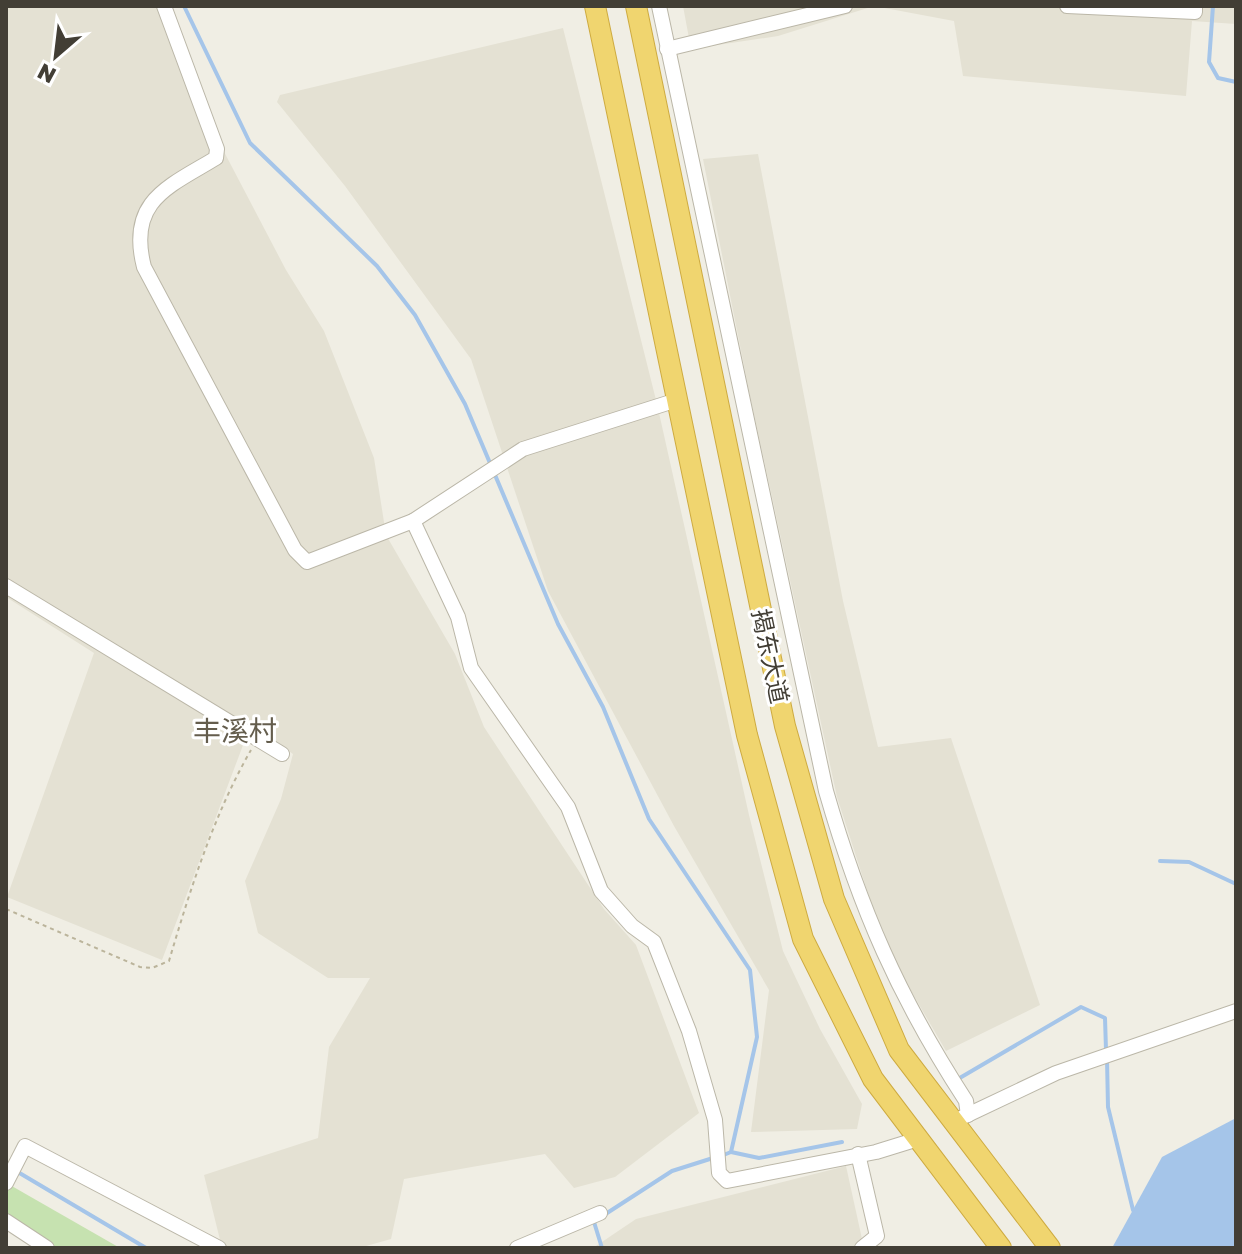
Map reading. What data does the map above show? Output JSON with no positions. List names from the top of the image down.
{
  "streets": {
    "highway": ["揭东大道"]
  },
  "districts": ["丰溪村"],
  "north": "bottom left"
}
